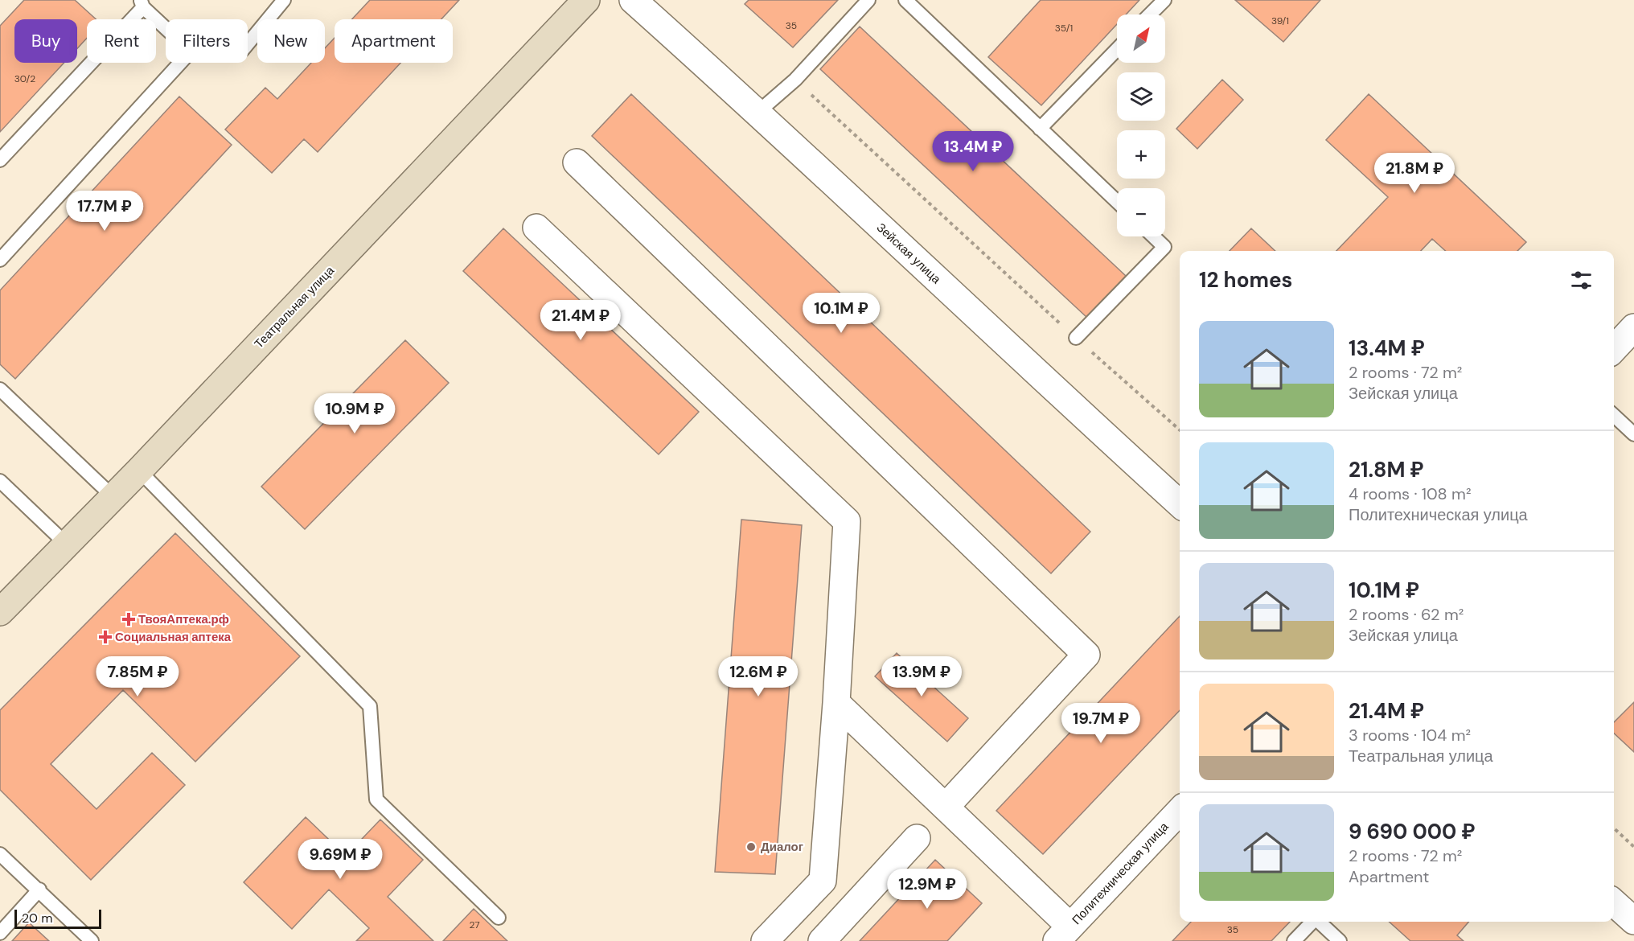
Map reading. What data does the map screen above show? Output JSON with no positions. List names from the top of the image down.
{
  "streets": {
    "main road": ["Театральная улица"],
    "street": ["Зейская улица", "Политехническая улица"]
  },
  "places": {
    "health": ["ТвояАптека.рф", "Социальная аптека"],
    "other": ["Диалог"]
  },
  "house_numbers": [
    "39/1",
    "35",
    "35/1",
    "30/2",
    "27",
    "35"
  ],
  "scale_bar": "20 m",
  "north": "top right",
  "page": {
    "map_buttons": ["+", "−"],
    "chip": [
      "Buy",
      "Rent",
      "Filters",
      "New",
      "Apartment"
    ],
    "price": [
      "13.4M ₽",
      "21.8M ₽",
      "17.7M ₽",
      "10.1M ₽",
      "21.4M ₽",
      "10.9M ₽",
      "7.85M ₽",
      "12.6M ₽",
      "13.9M ₽",
      "19.7M ₽",
      "9.69M ₽",
      "12.9M ₽"
    ],
    "heading": "12 homes",
    "list": [
      {
        "name": "13.4M ₽",
        "note": "2 rooms · 72 m² · Зейская улица"
      },
      {
        "name": "21.8M ₽",
        "note": "4 rooms · 108 m² · Политехническая улица"
      },
      {
        "name": "10.1M ₽",
        "note": "2 rooms · 62 m² · Зейская улица"
      },
      {
        "name": "21.4M ₽",
        "note": "3 rooms · 104 m² · Театральная улица"
      },
      {
        "name": "9 690 000 ₽",
        "note": "2 rooms · 72 m² · Apartment"
      }
    ],
    "scale": "20 m"
  }
}
